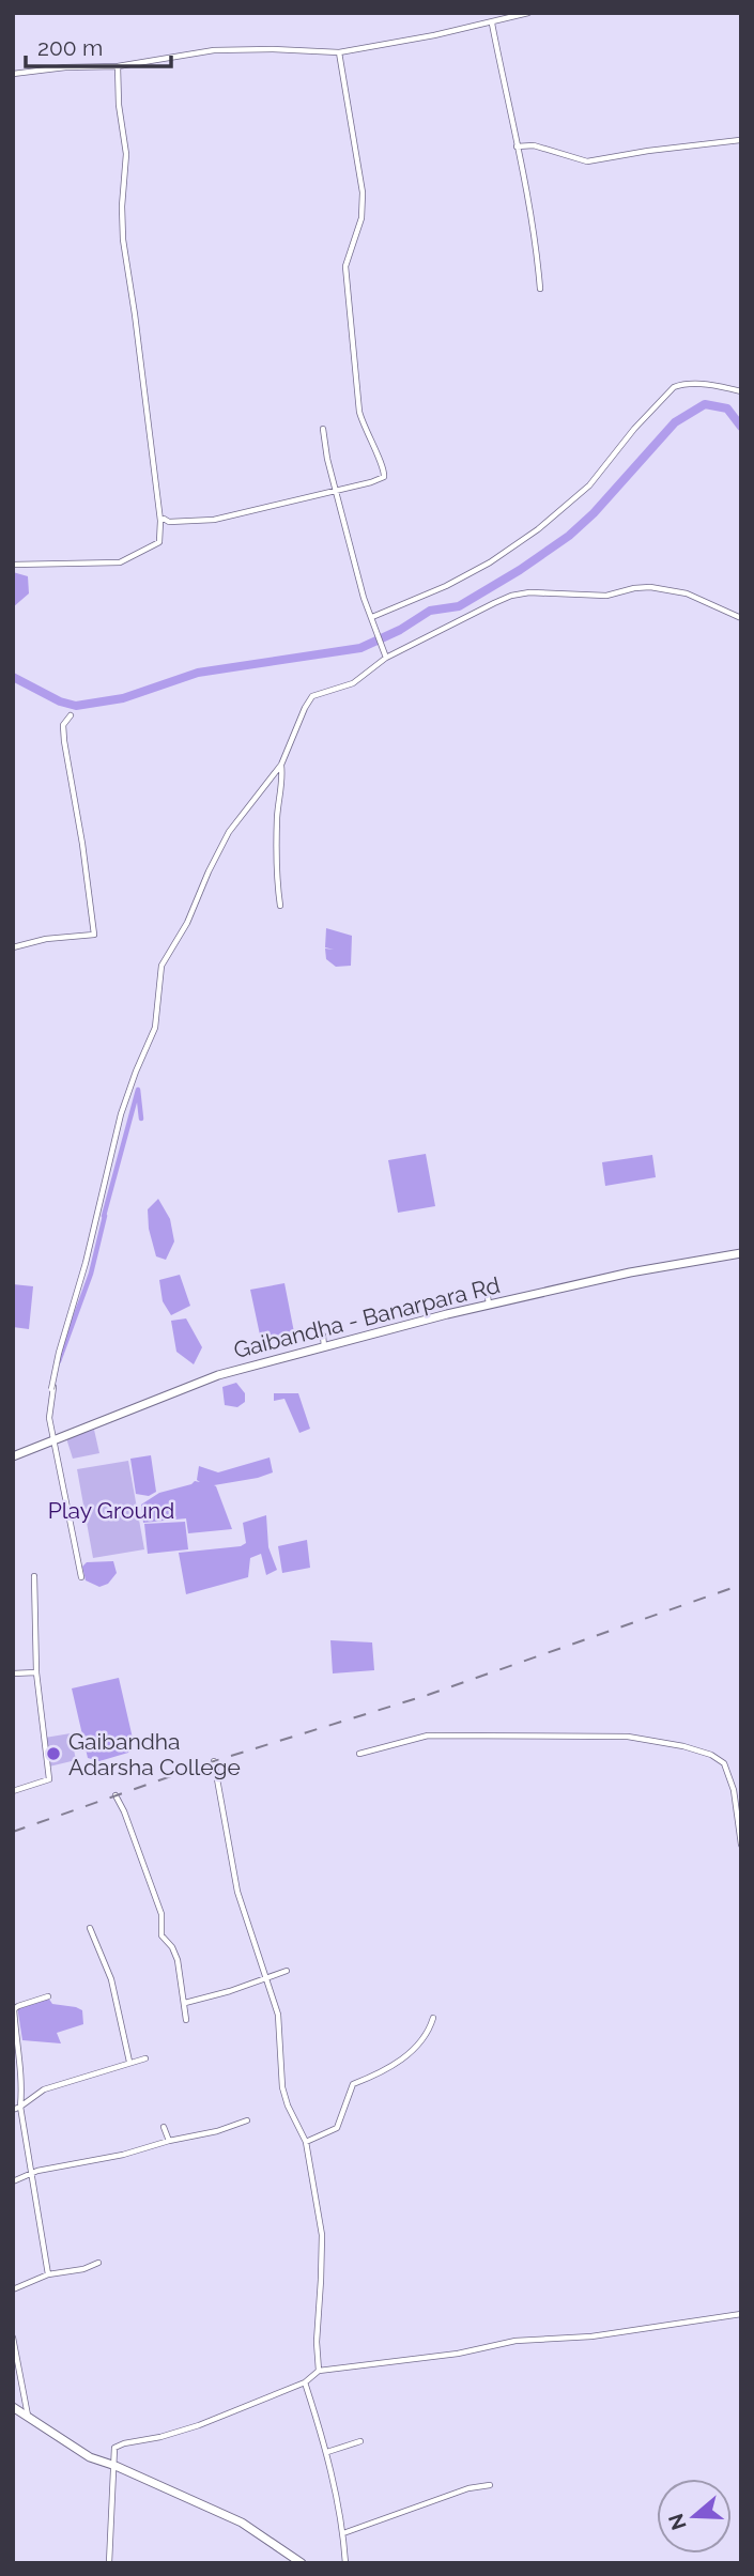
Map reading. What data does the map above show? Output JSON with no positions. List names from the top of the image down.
{
  "streets": {
    "main road": ["Gaibandha - Banarpara Rd"]
  },
  "parks": ["Play Ground"],
  "places": ["Gaibandha Adarsha College"],
  "scale_bar": "200 m",
  "north": "left"
}
